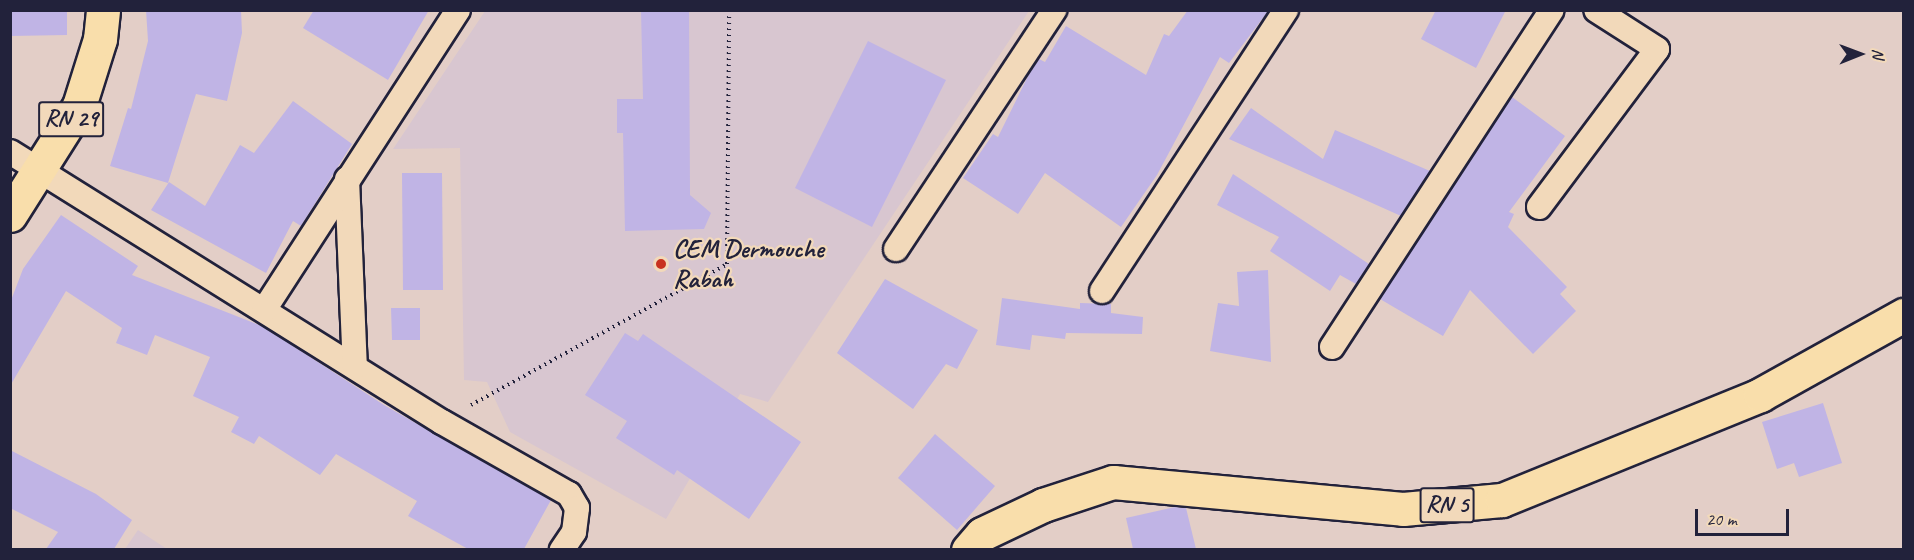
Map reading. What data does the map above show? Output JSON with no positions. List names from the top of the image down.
{
  "streets": {
    "main road": ["RN 29", "RN 5"]
  },
  "places": ["CEM Dermouche Rabah"],
  "scale_bar": "20 m",
  "north": "right"
}
